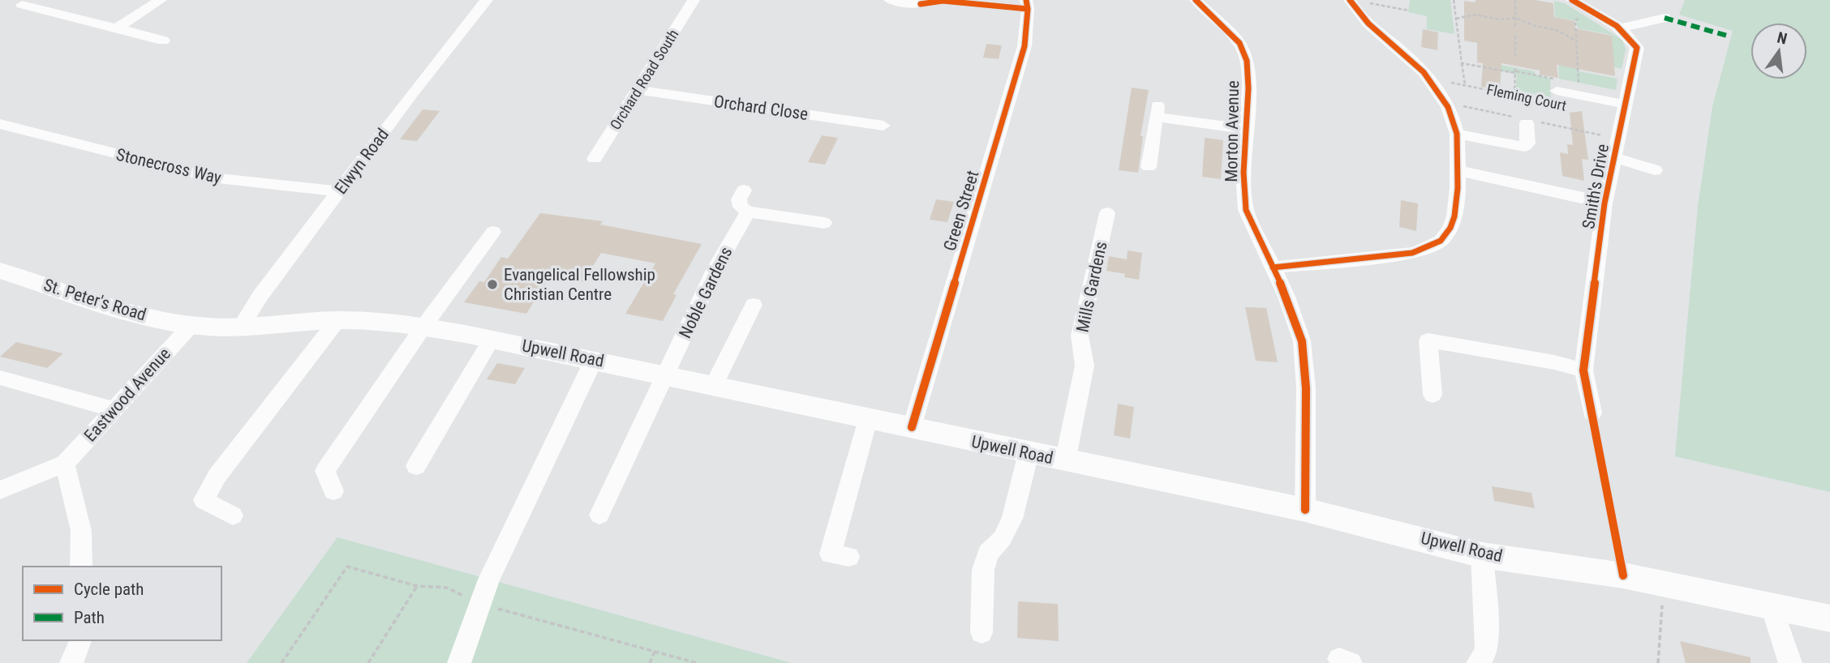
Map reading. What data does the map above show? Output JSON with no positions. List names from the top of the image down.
{
  "streets": {
    "main road": ["St. Peter's Road", "Upwell Road"],
    "street": [
      "Orchard Road South",
      "Orchard Close",
      "Morton Avenue",
      "Elwyn Road",
      "Stonecross Way",
      "Smith's Drive",
      "Green Street",
      "Mills Gardens",
      "Noble Gardens",
      "Eastwood Avenue"
    ],
    "path": ["Fleming Court"]
  },
  "crossings": [
    ["Orchard Road South", "Orchard Close"],
    ["Morton Avenue", "Upwell Road"],
    ["Elwyn Road", "Stonecross Way"],
    ["Elwyn Road", "Upwell Road"],
    ["Green Street", "Upwell Road"],
    ["Mills Gardens", "Upwell Road"],
    ["Noble Gardens", "Upwell Road"],
    ["St. Peter's Road", "Upwell Road"],
    ["St. Peter's Road", "Eastwood Avenue"],
    ["Upwell Road", "Eastwood Avenue"]
  ],
  "places": ["Evangelical Fellowship Christian Centre"],
  "legend": ["Cycle path", "Path"],
  "north": "top"
}
